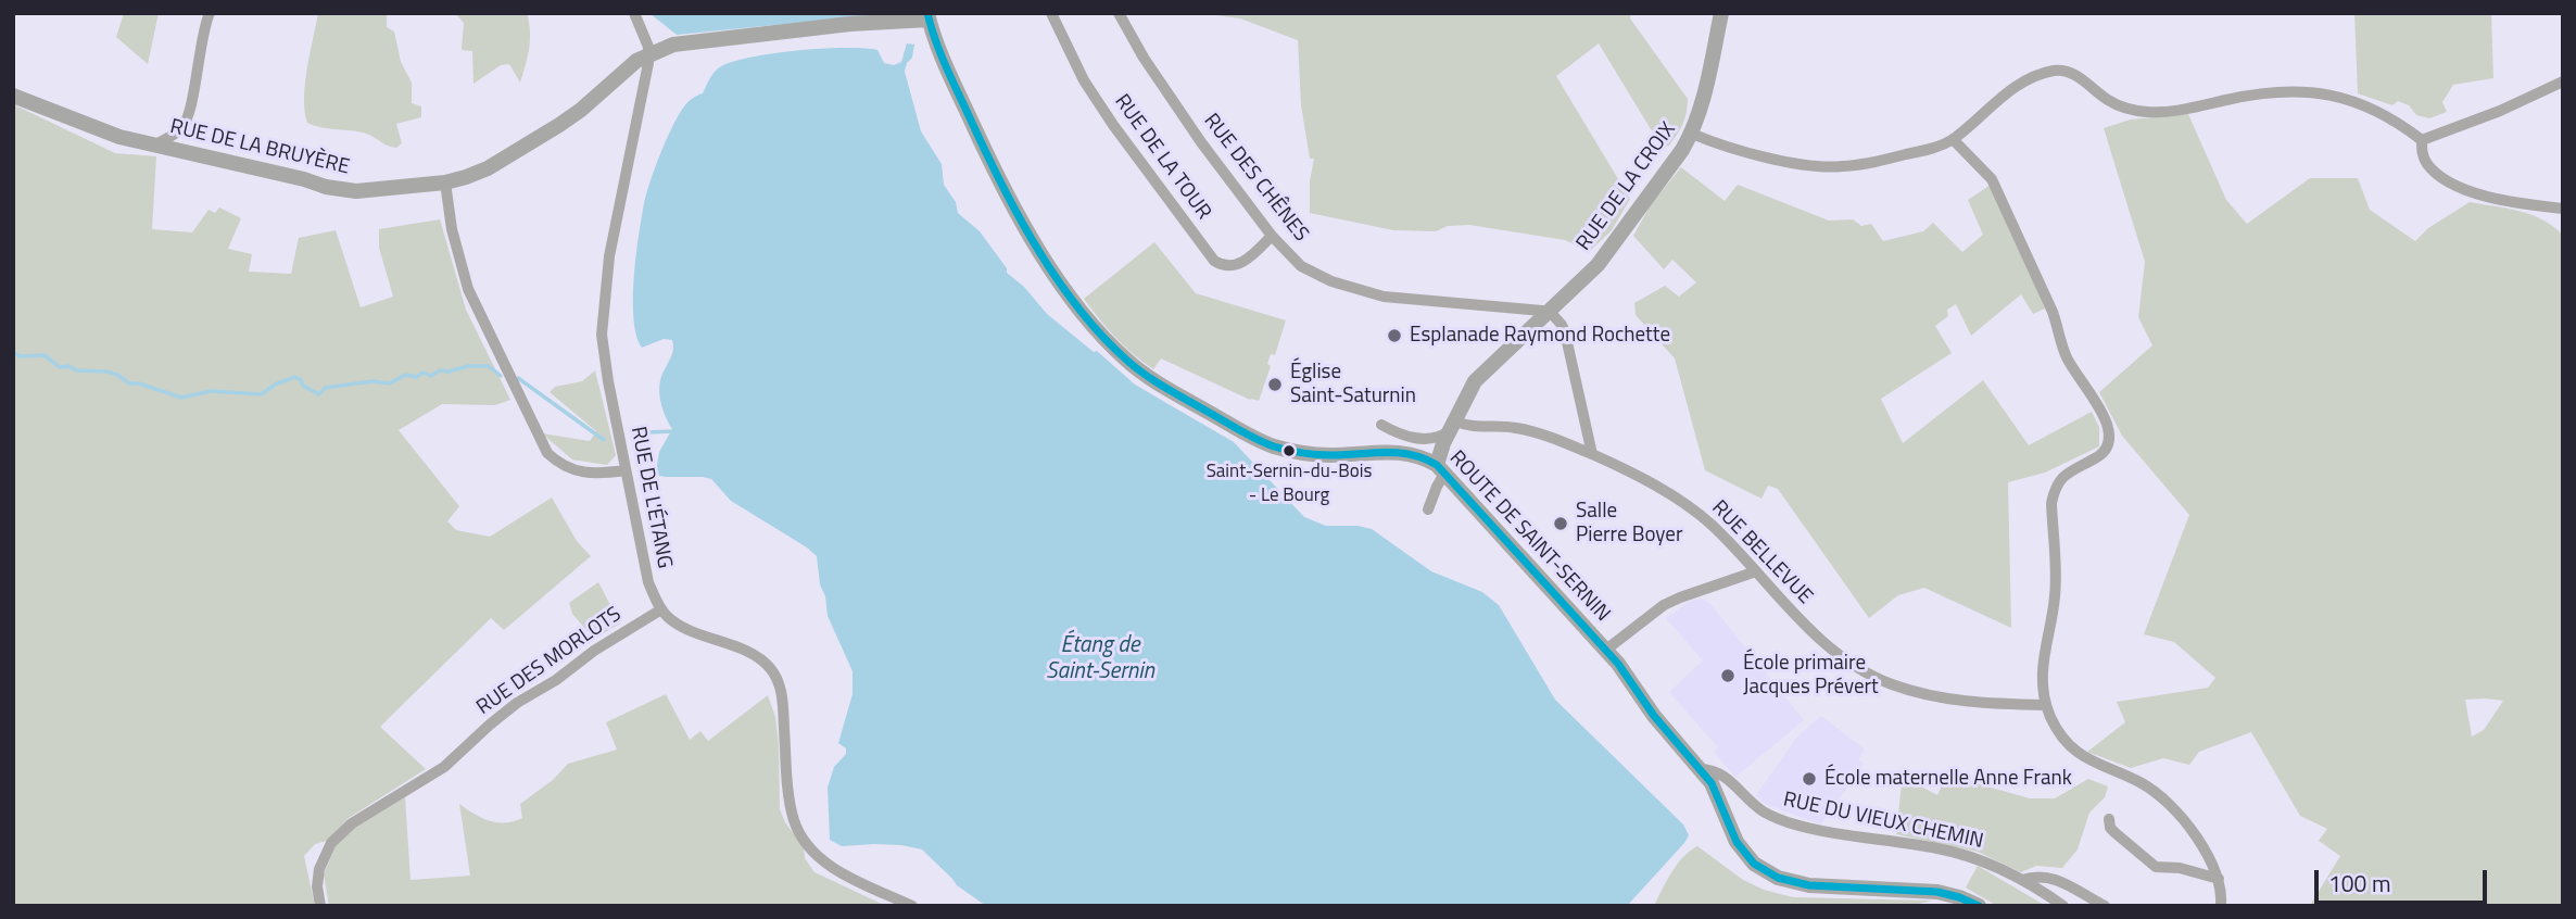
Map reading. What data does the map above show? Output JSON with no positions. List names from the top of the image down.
{
  "streets": {
    "street": [
      "RUE DE LA BRUYÈRE",
      "RUE DE LA TOUR",
      "RUE DES CHÊNES",
      "RUE DE LA CROIX",
      "RUE DE L'ÉTANG",
      "ROUTE DE SAINT-SERNIN",
      "RUE BELLEVUE",
      "RUE DES MORLOTS",
      "RUE DU VIEUX CHEMIN"
    ]
  },
  "crossings": [
    ["RUE DE LA BRUYÈRE", "RUE DE L'ÉTANG"],
    ["RUE DE LA BRUYÈRE", "ROUTE DE SAINT-SERNIN"],
    ["RUE DE LA TOUR", "RUE DES CHÊNES"],
    ["RUE DES CHÊNES", "RUE DE LA CROIX"],
    ["RUE DE LA CROIX", "ROUTE DE SAINT-SERNIN"],
    ["RUE DE LA CROIX", "RUE BELLEVUE"],
    ["RUE DE L'ÉTANG", "RUE DES MORLOTS"],
    ["ROUTE DE SAINT-SERNIN", "RUE BELLEVUE"],
    ["ROUTE DE SAINT-SERNIN", "RUE DU VIEUX CHEMIN"]
  ],
  "water": ["Étang de Saint-Sernin"],
  "places": [
    "Esplanade Raymond Rochette",
    "Église Saint-Saturnin",
    "Saint-Sernin-du-Bois - Le Bourg",
    "Salle Pierre Boyer",
    "École primaire Jacques Prévert",
    "École maternelle Anne Frank"
  ],
  "scale_bar": "100 m"
}
